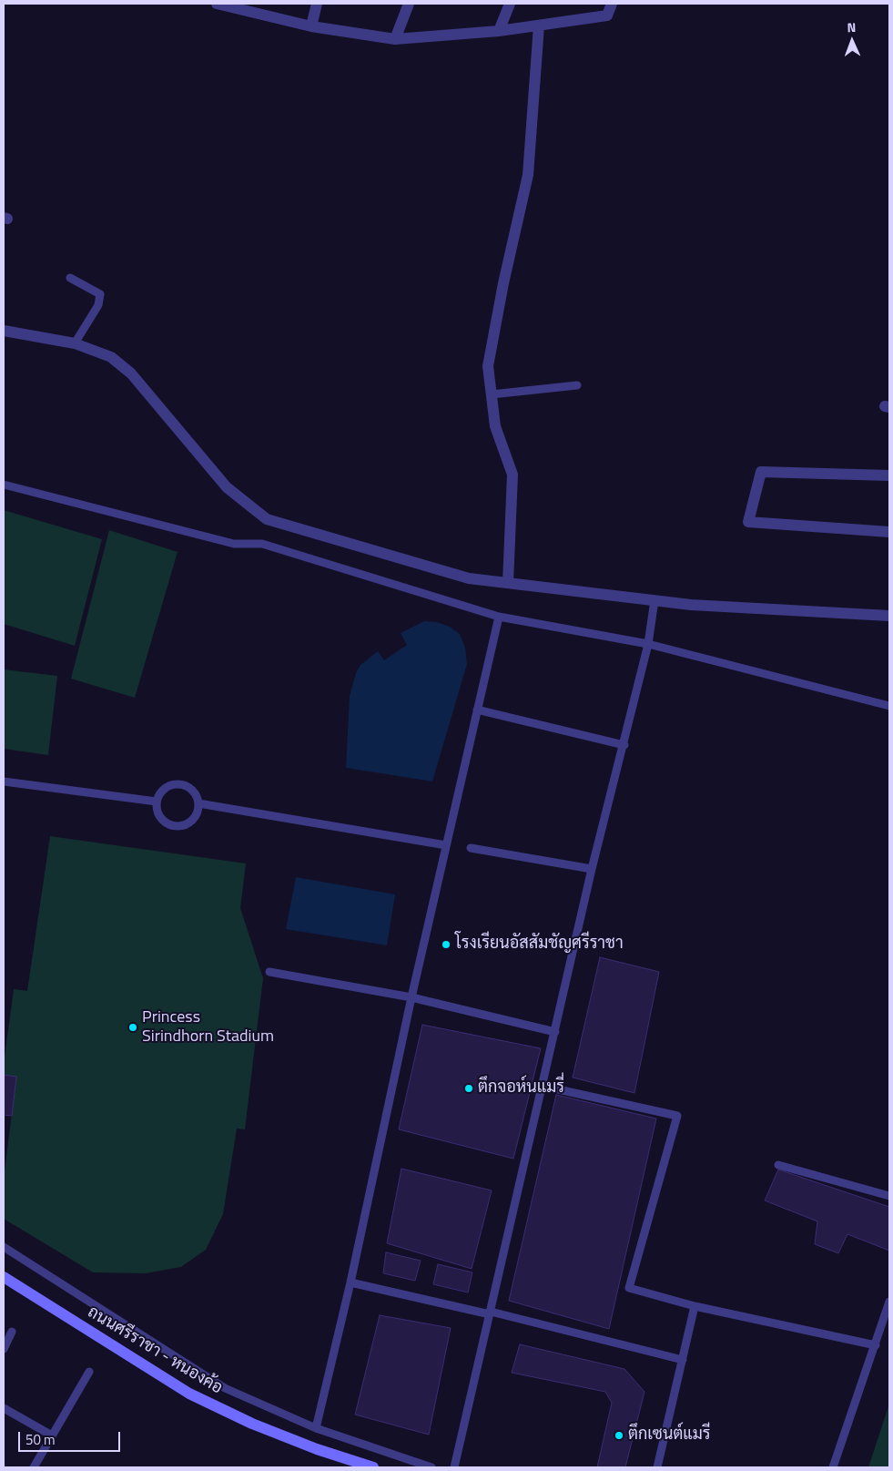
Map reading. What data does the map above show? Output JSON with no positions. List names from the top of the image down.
{
  "streets": {
    "main road": ["ถนนศรีราชา - หนองค้อ"]
  },
  "places": [
    "โรงเรียนอัสสัมชัญศรีราชา",
    "Princess Sirindhorn Stadium",
    "ตึกจอห์นแมรี่",
    "ตึกเซนต์แมรี"
  ],
  "scale_bar": "50 m",
  "north": "top"
}
